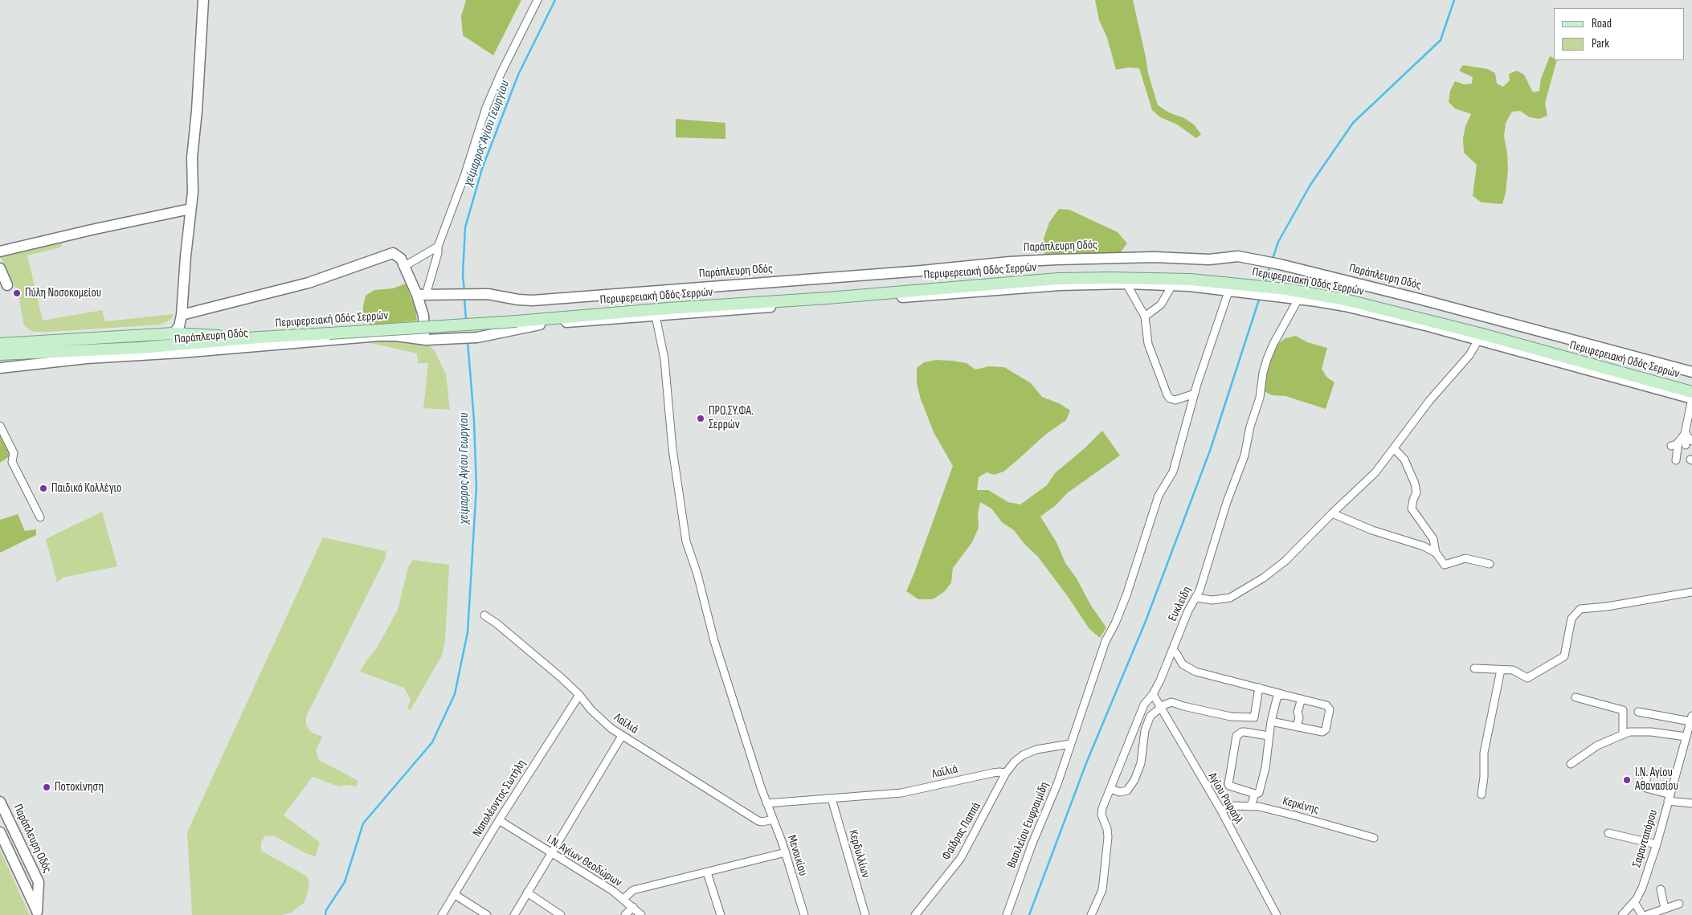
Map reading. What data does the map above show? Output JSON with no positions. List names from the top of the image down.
{
  "streets": {
    "main road": ["Περιφερειακή Οδός Σερρών"],
    "street": [
      "Παράπλευρη Οδός",
      "Ευκλείδη",
      "Λαϊλιά",
      "Ναπολέοντος Σωτήλη",
      "Αγίου Ραφαήλ",
      "Κερκίνης",
      "Βασιλείου Ευφραιμίδη",
      "Φαίδρας Παππά",
      "Σαρανταπόρου",
      "Κερδυλλίων",
      "Μενοικίου",
      "Ι.Ν. Αγίων Θεοδώρων"
    ]
  },
  "crossings": [
    ["Παράπλευρη Οδός", "Περιφερειακή Οδός Σερρών"],
    ["Παράπλευρη Οδός", "Ευκλείδη"],
    ["Παράπλευρη Οδός", "Βασιλείου Ευφραιμίδη"],
    ["Παράπλευρη Οδός", "Μενοικίου"],
    ["Ευκλείδη", "Αγίου Ραφαήλ"],
    ["Λαϊλιά", "Ναπολέοντος Σωτήλη"],
    ["Λαϊλιά", "Φαίδρας Παππά"],
    ["Λαϊλιά", "Κερδυλλίων"],
    ["Λαϊλιά", "Μενοικίου"],
    ["Ναπολέοντος Σωτήλη", "Ι.Ν. Αγίων Θεοδώρων"],
    ["Αγίου Ραφαήλ", "Κερκίνης"],
    ["Μενοικίου", "Ι.Ν. Αγίων Θεοδώρων"]
  ],
  "water": ["χείμαρρος Αγίου Γεωργίου"],
  "places": [
    "Πύλη Νοσοκομείου",
    "ΠΡΟ.ΣΥ.ΦΑ. Σερρών",
    "Παιδικό Κολλέγιο",
    "Ι.Ν. Αγίου Αθανασίου",
    "Ποτοκίνηση"
  ],
  "legend": ["Road", "Park"]
}
